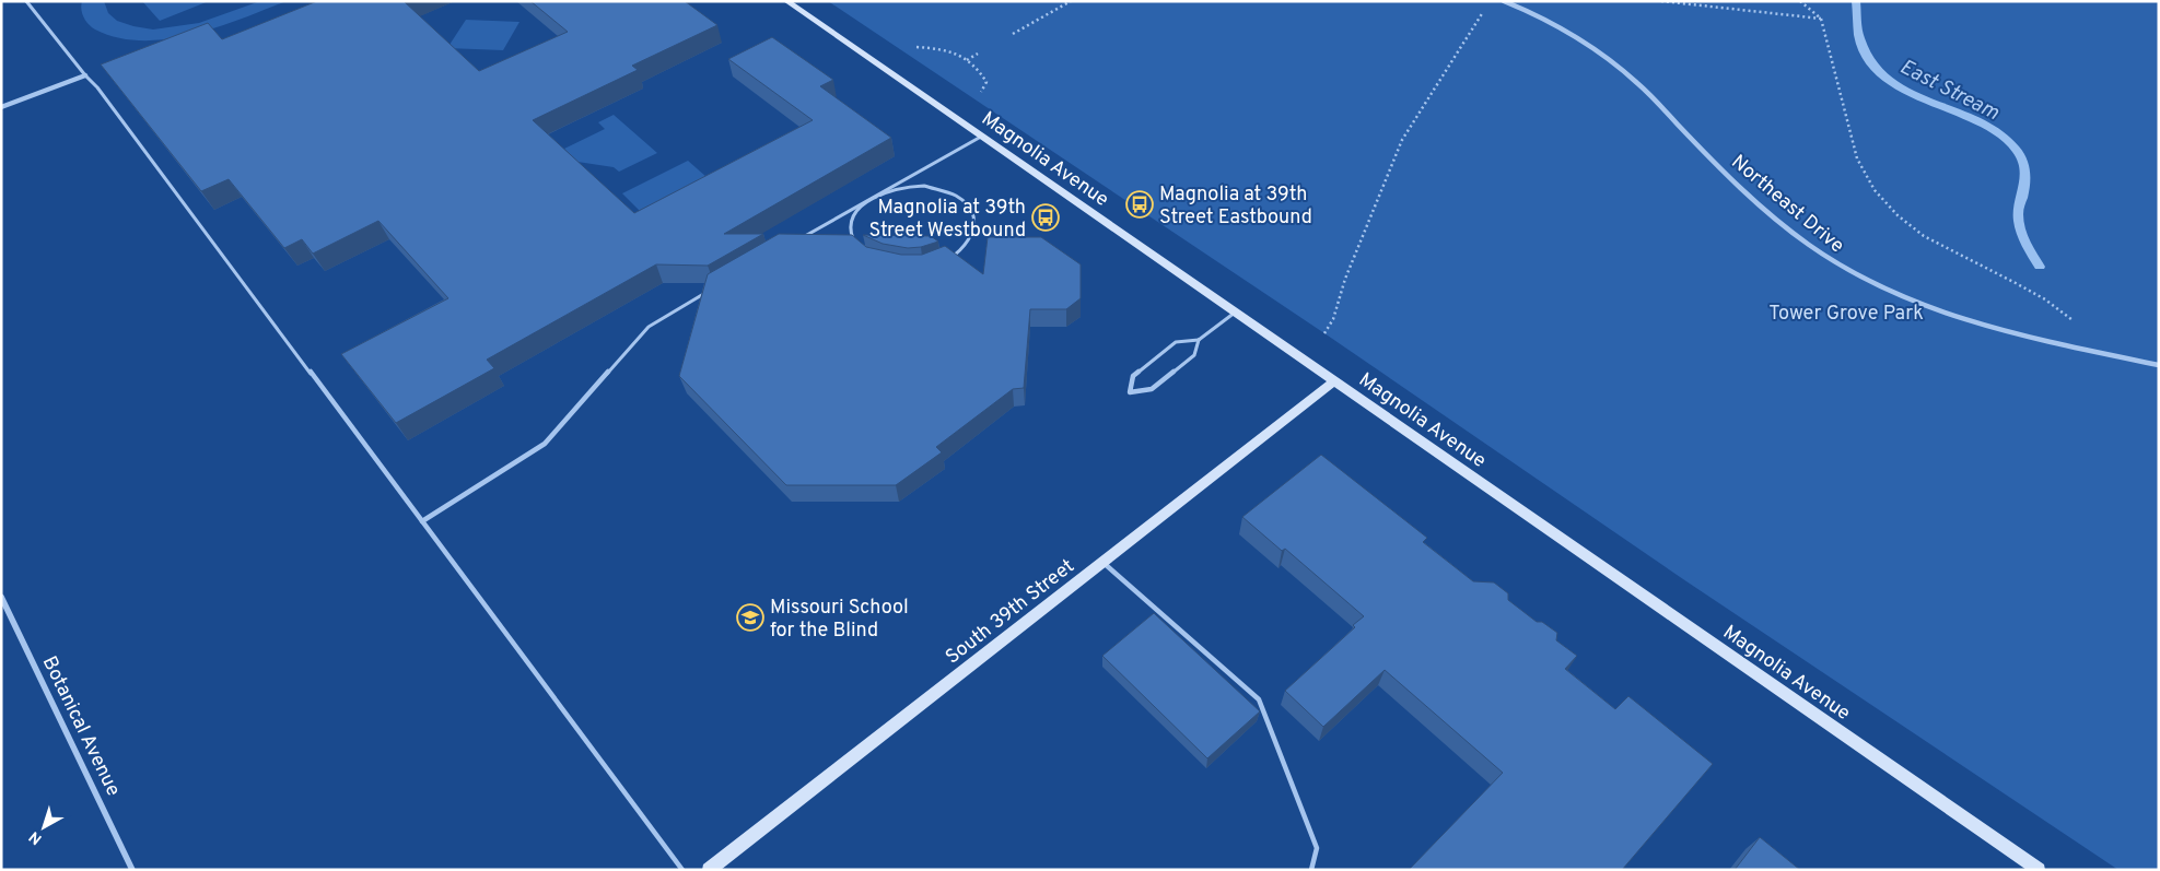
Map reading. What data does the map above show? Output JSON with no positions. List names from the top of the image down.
{
  "streets": {
    "street": [
      "Magnolia Avenue",
      "Northeast Drive",
      "South 39th Street",
      "Botanical Avenue"
    ]
  },
  "crossings": [
    ["Magnolia Avenue", "South 39th Street"]
  ],
  "water": ["East Stream"],
  "parks": ["Tower Grove Park"],
  "places": {
    "bus stop": ["Magnolia at 39th Street Eastbound", "Magnolia at 39th Street Westbound"],
    "school or university": ["Missouri School for the Blind"]
  },
  "north": "bottom left"
}
